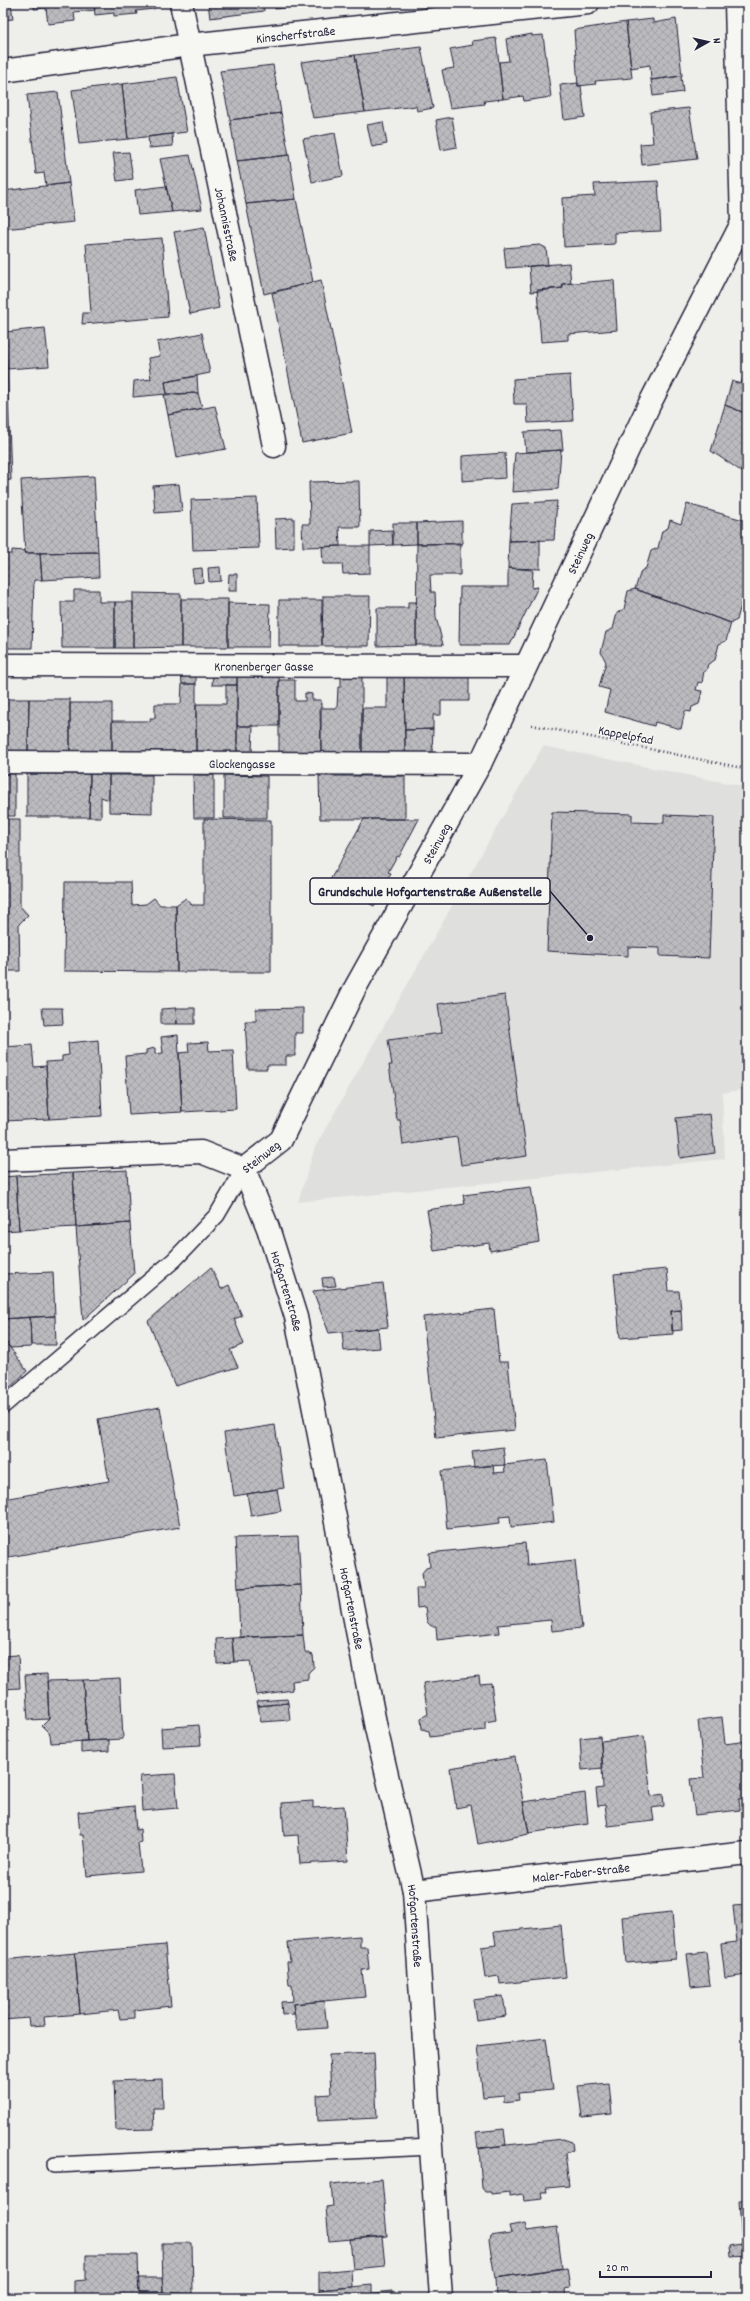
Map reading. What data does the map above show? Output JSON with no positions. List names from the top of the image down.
{
  "streets": {
    "street": [
      "Kinscherfstraße",
      "Johannisstraße",
      "Steinweg",
      "Kronenberger Gasse",
      "Glockengasse",
      "Hofgartenstraße",
      "Maler-Faber-Straße"
    ],
    "path": ["Kappelpfad"]
  },
  "crossings": [
    ["Kinscherfstraße", "Johannisstraße"],
    ["Steinweg", "Kronenberger Gasse"],
    ["Steinweg", "Kappelpfad"],
    ["Steinweg", "Glockengasse"],
    ["Steinweg", "Hofgartenstraße"],
    ["Hofgartenstraße", "Maler-Faber-Straße"]
  ],
  "places": ["Grundschule Hofgartenstraße Außenstelle"],
  "scale_bar": "20 m",
  "north": "right"
}
